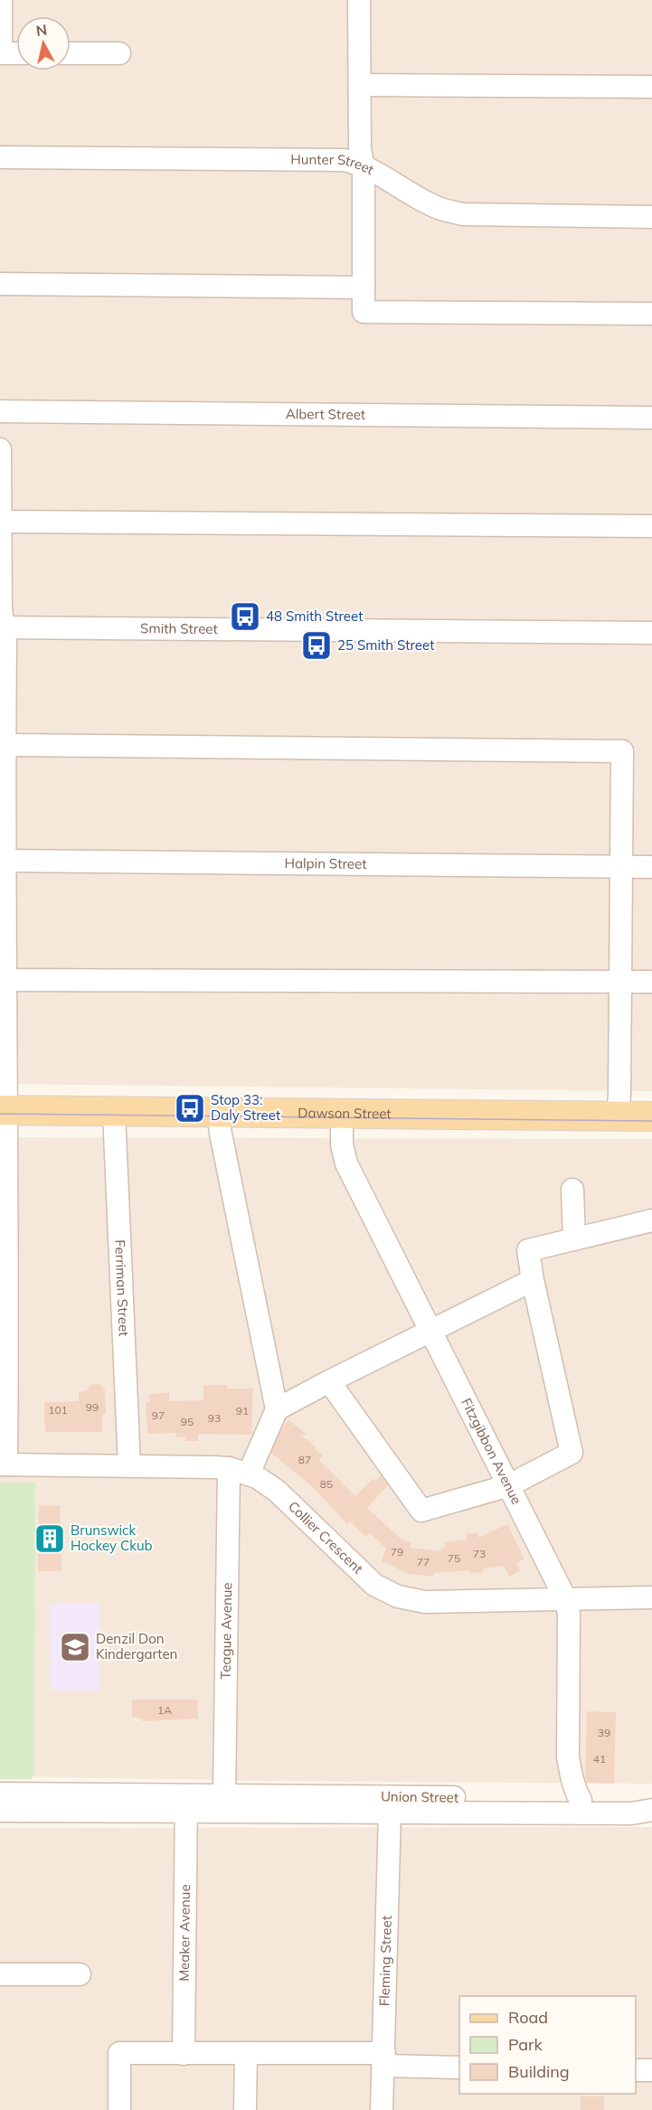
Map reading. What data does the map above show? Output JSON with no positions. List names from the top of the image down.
{
  "streets": {
    "main road": ["Dawson Street"],
    "street": [
      "Hunter Street",
      "Albert Street",
      "Smith Street",
      "Halpin Street",
      "Ferriman Street",
      "Fitzgibbon Avenue",
      "Collier Crescent",
      "Teague Avenue",
      "Union Street",
      "Meaker Avenue",
      "Fleming Street"
    ]
  },
  "crossings": [
    ["Dawson Street", "Ferriman Street"],
    ["Dawson Street", "Fitzgibbon Avenue"],
    ["Fitzgibbon Avenue", "Collier Crescent"],
    ["Fitzgibbon Avenue", "Union Street"],
    ["Collier Crescent", "Teague Avenue"],
    ["Teague Avenue", "Union Street"],
    ["Union Street", "Meaker Avenue"],
    ["Union Street", "Fleming Street"]
  ],
  "places": {
    "bus stop": ["48 Smith Street", "25 Smith Street", "Stop 33: Daly Street"],
    "building": ["Brunswick Hockey Ckub"],
    "school or university": ["Denzil Don Kindergarten"]
  },
  "house_numbers": [
    "99",
    "101",
    "91",
    "97",
    "93",
    "95",
    "87",
    "85",
    "79",
    "73",
    "75",
    "77",
    "1A",
    "39",
    "41"
  ],
  "legend": ["Road", "Park", "Building"],
  "north": "top"
}
